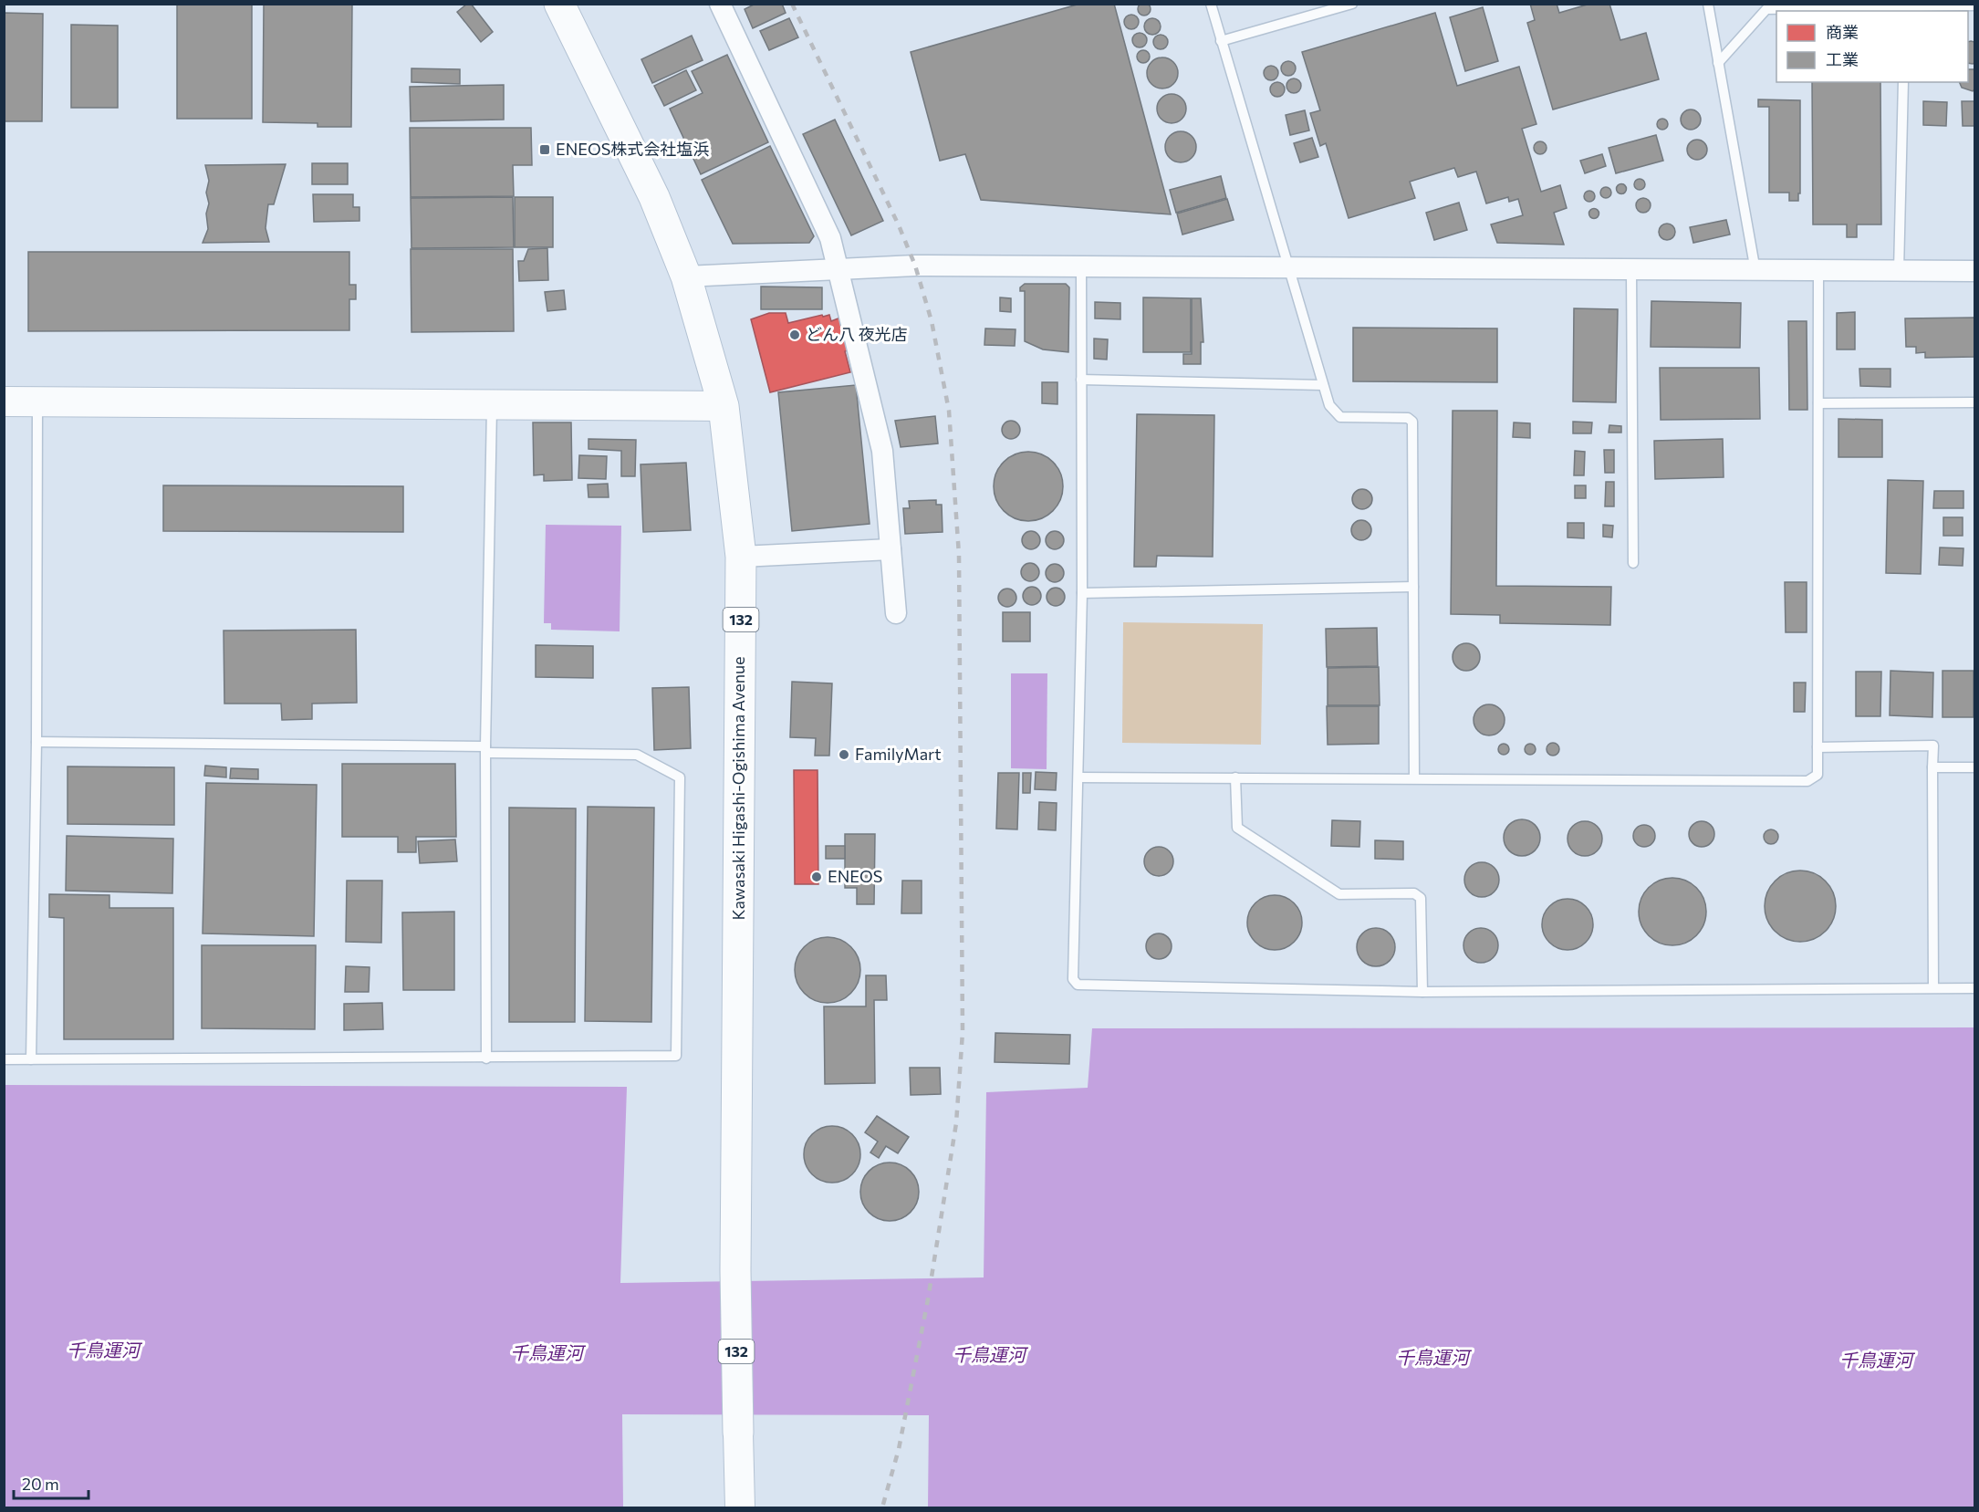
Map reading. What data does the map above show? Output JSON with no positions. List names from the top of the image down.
{
  "streets": {
    "highway": ["132", "Kawasaki Higashi-Ogishima Avenue"]
  },
  "water": ["千鳥運河"],
  "places": {
    "transit": ["ENEOS株式会社塩浜"],
    "other": ["どん八 夜光店", "FamilyMart", "ENEOS"]
  },
  "legend": ["商業", "工業"],
  "scale_bar": "20 m"
}
